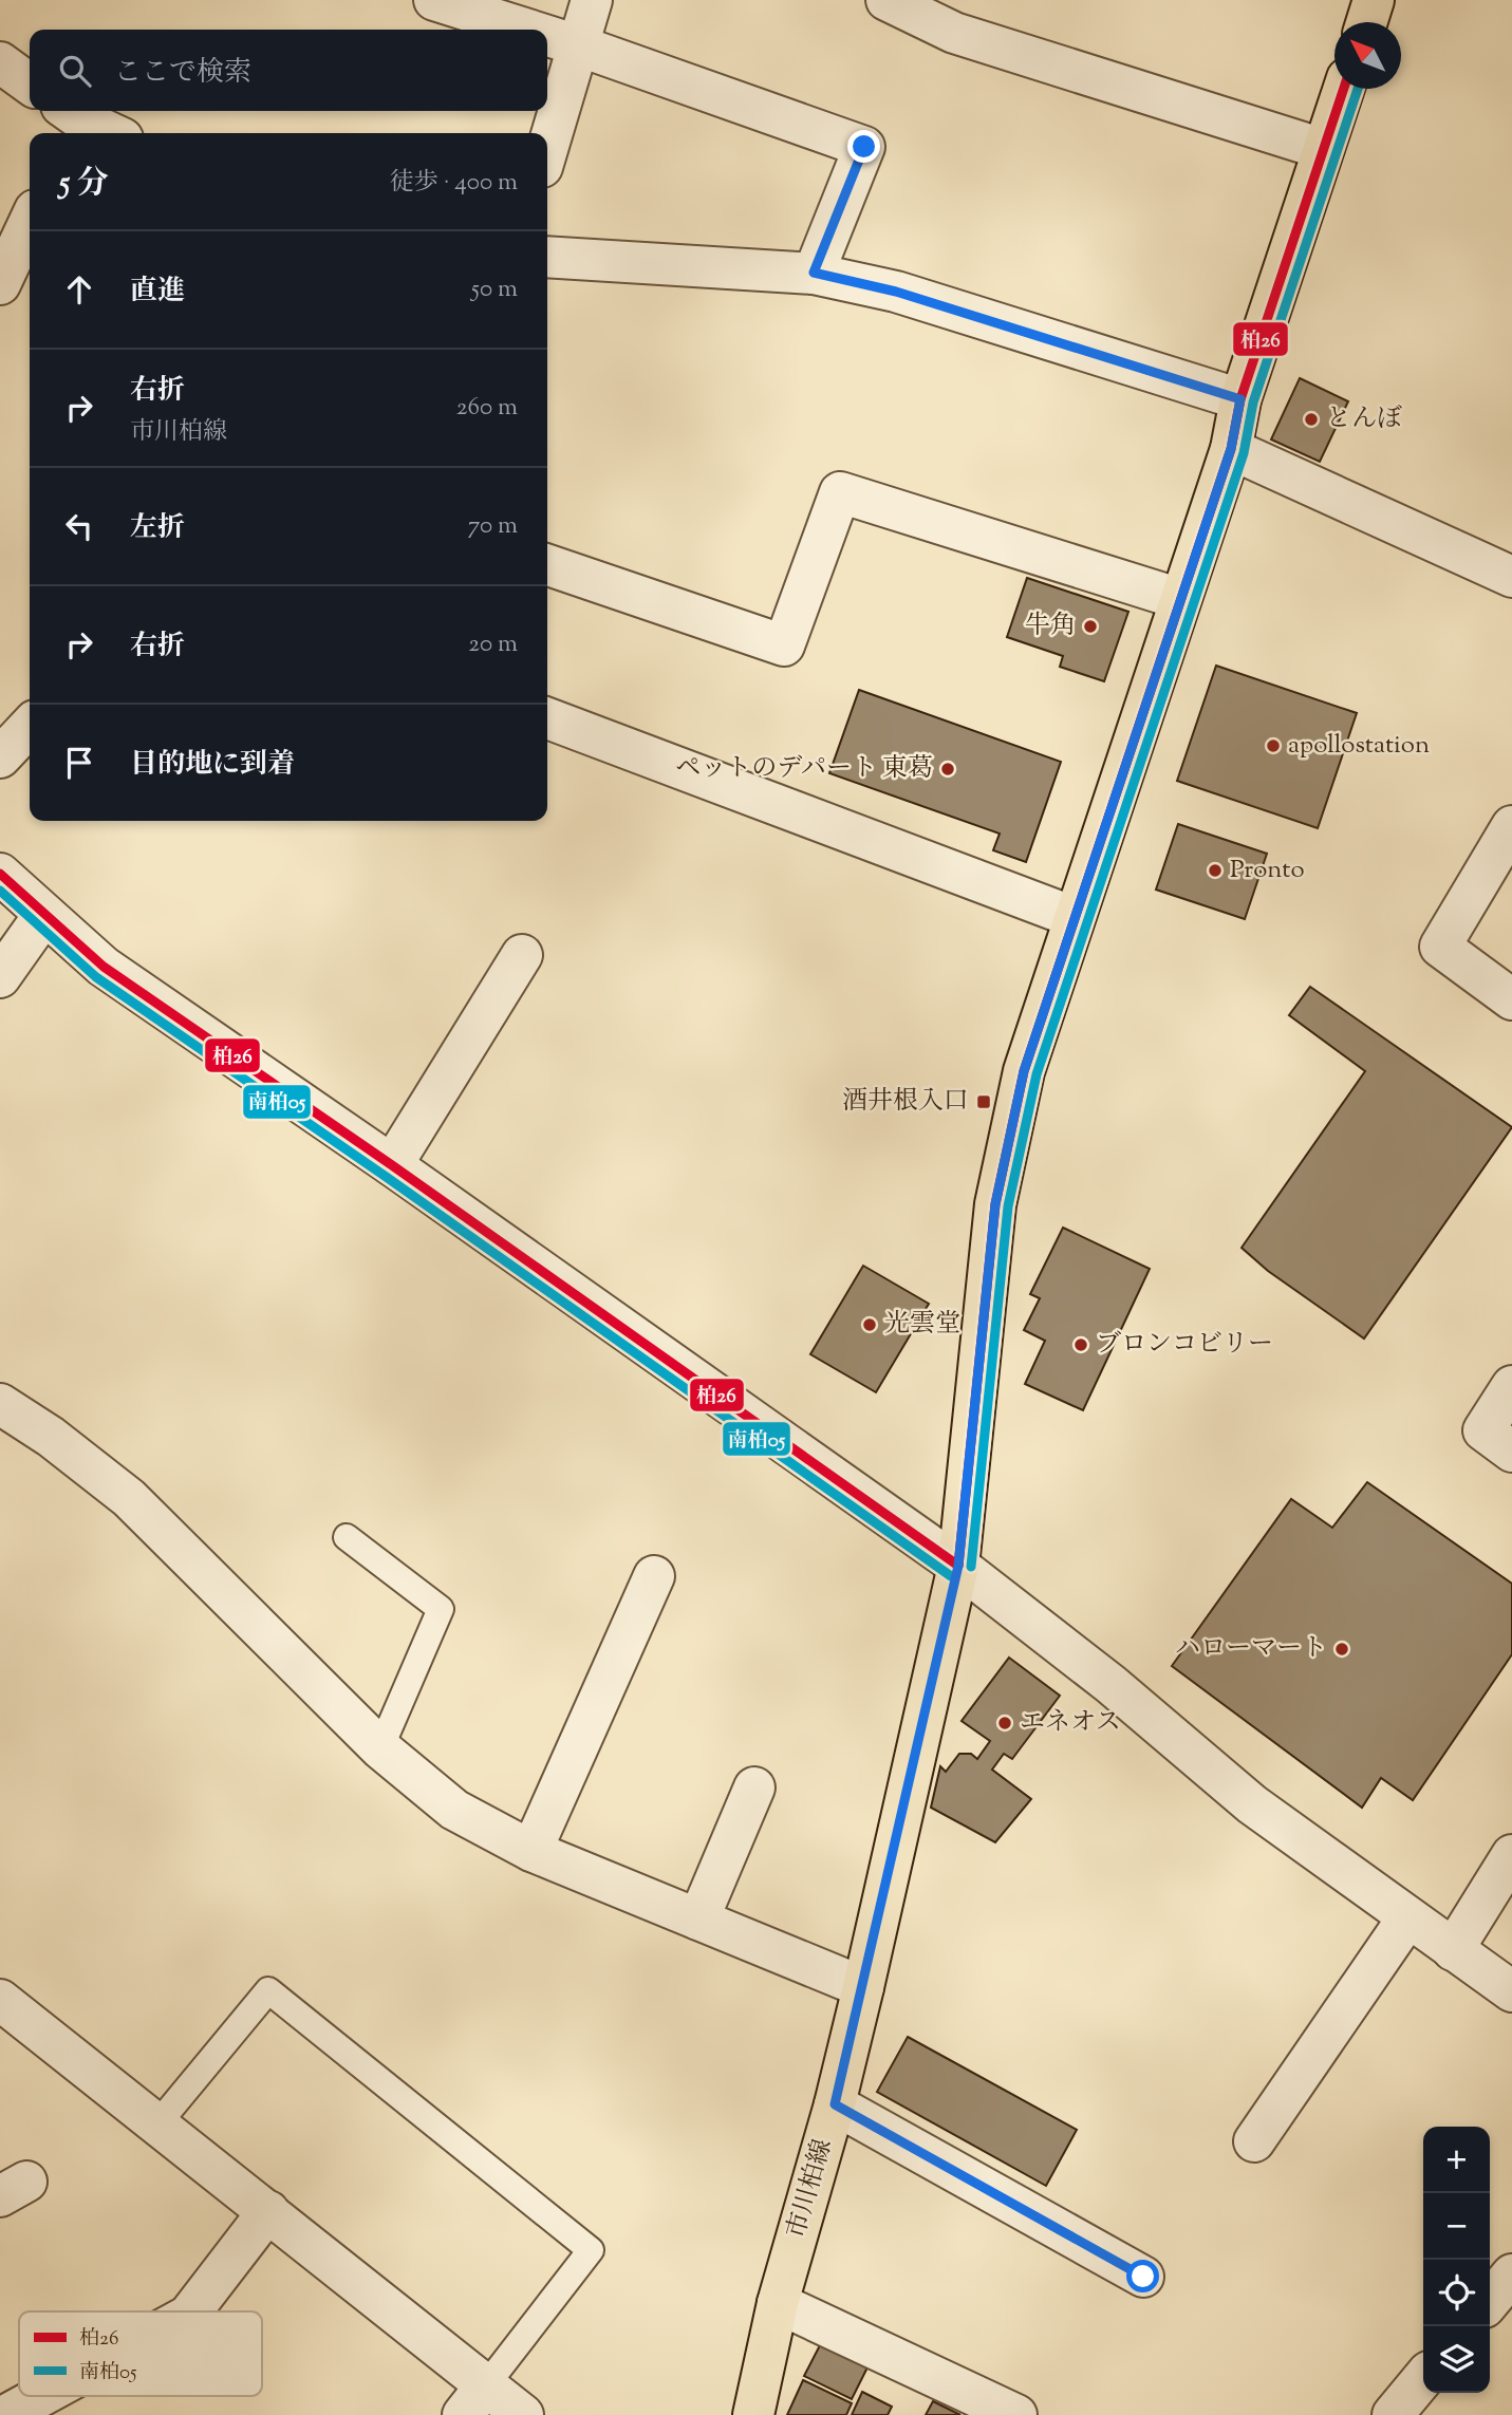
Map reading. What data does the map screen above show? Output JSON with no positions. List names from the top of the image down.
{
  "streets": {
    "main road": ["市川柏線"]
  },
  "places": {
    "other": [
      "とんぼ",
      "牛角",
      "apollostation",
      "ペットのデパート 東葛",
      "Pronto",
      "光雲堂",
      "ブロンコビリー",
      "ハローマート",
      "エネオス"
    ],
    "transit": ["酒井根入口"]
  },
  "lines": ["transit line 柏26", "transit line 南柏05"],
  "legend": ["柏26", "南柏05"],
  "north": "top left",
  "page": {
    "search": "ここで検索",
    "heading": ["5 分", "徒歩 · 400 m"],
    "list": [
      ["直進", "50 m"],
      ["右折", "市川柏線", "260 m"],
      ["左折", "70 m"],
      ["右折", "20 m"],
      "目的地に到着"
    ],
    "map_buttons": ["+", "−"]
  }
}
